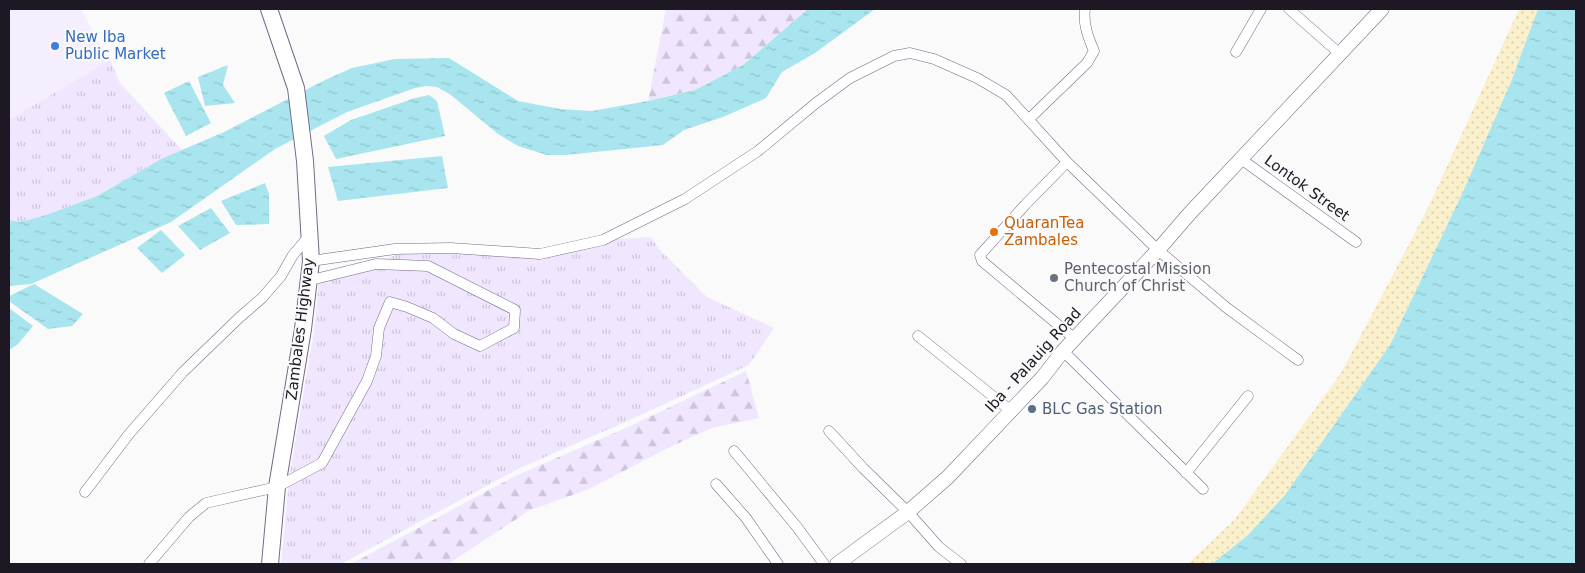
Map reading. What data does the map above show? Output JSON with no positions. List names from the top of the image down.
{
  "streets": {
    "main road": ["Zambales Highway", "Iba - Palauig Road"],
    "street": ["Lontok Street"]
  },
  "crossings": [
    ["Lontok Street", "Iba - Palauig Road"]
  ],
  "places": [
    "New Iba Public Market",
    "QuaranTea Zambales",
    "Pentecostal Mission Church of Christ",
    "BLC Gas Station"
  ]
}
